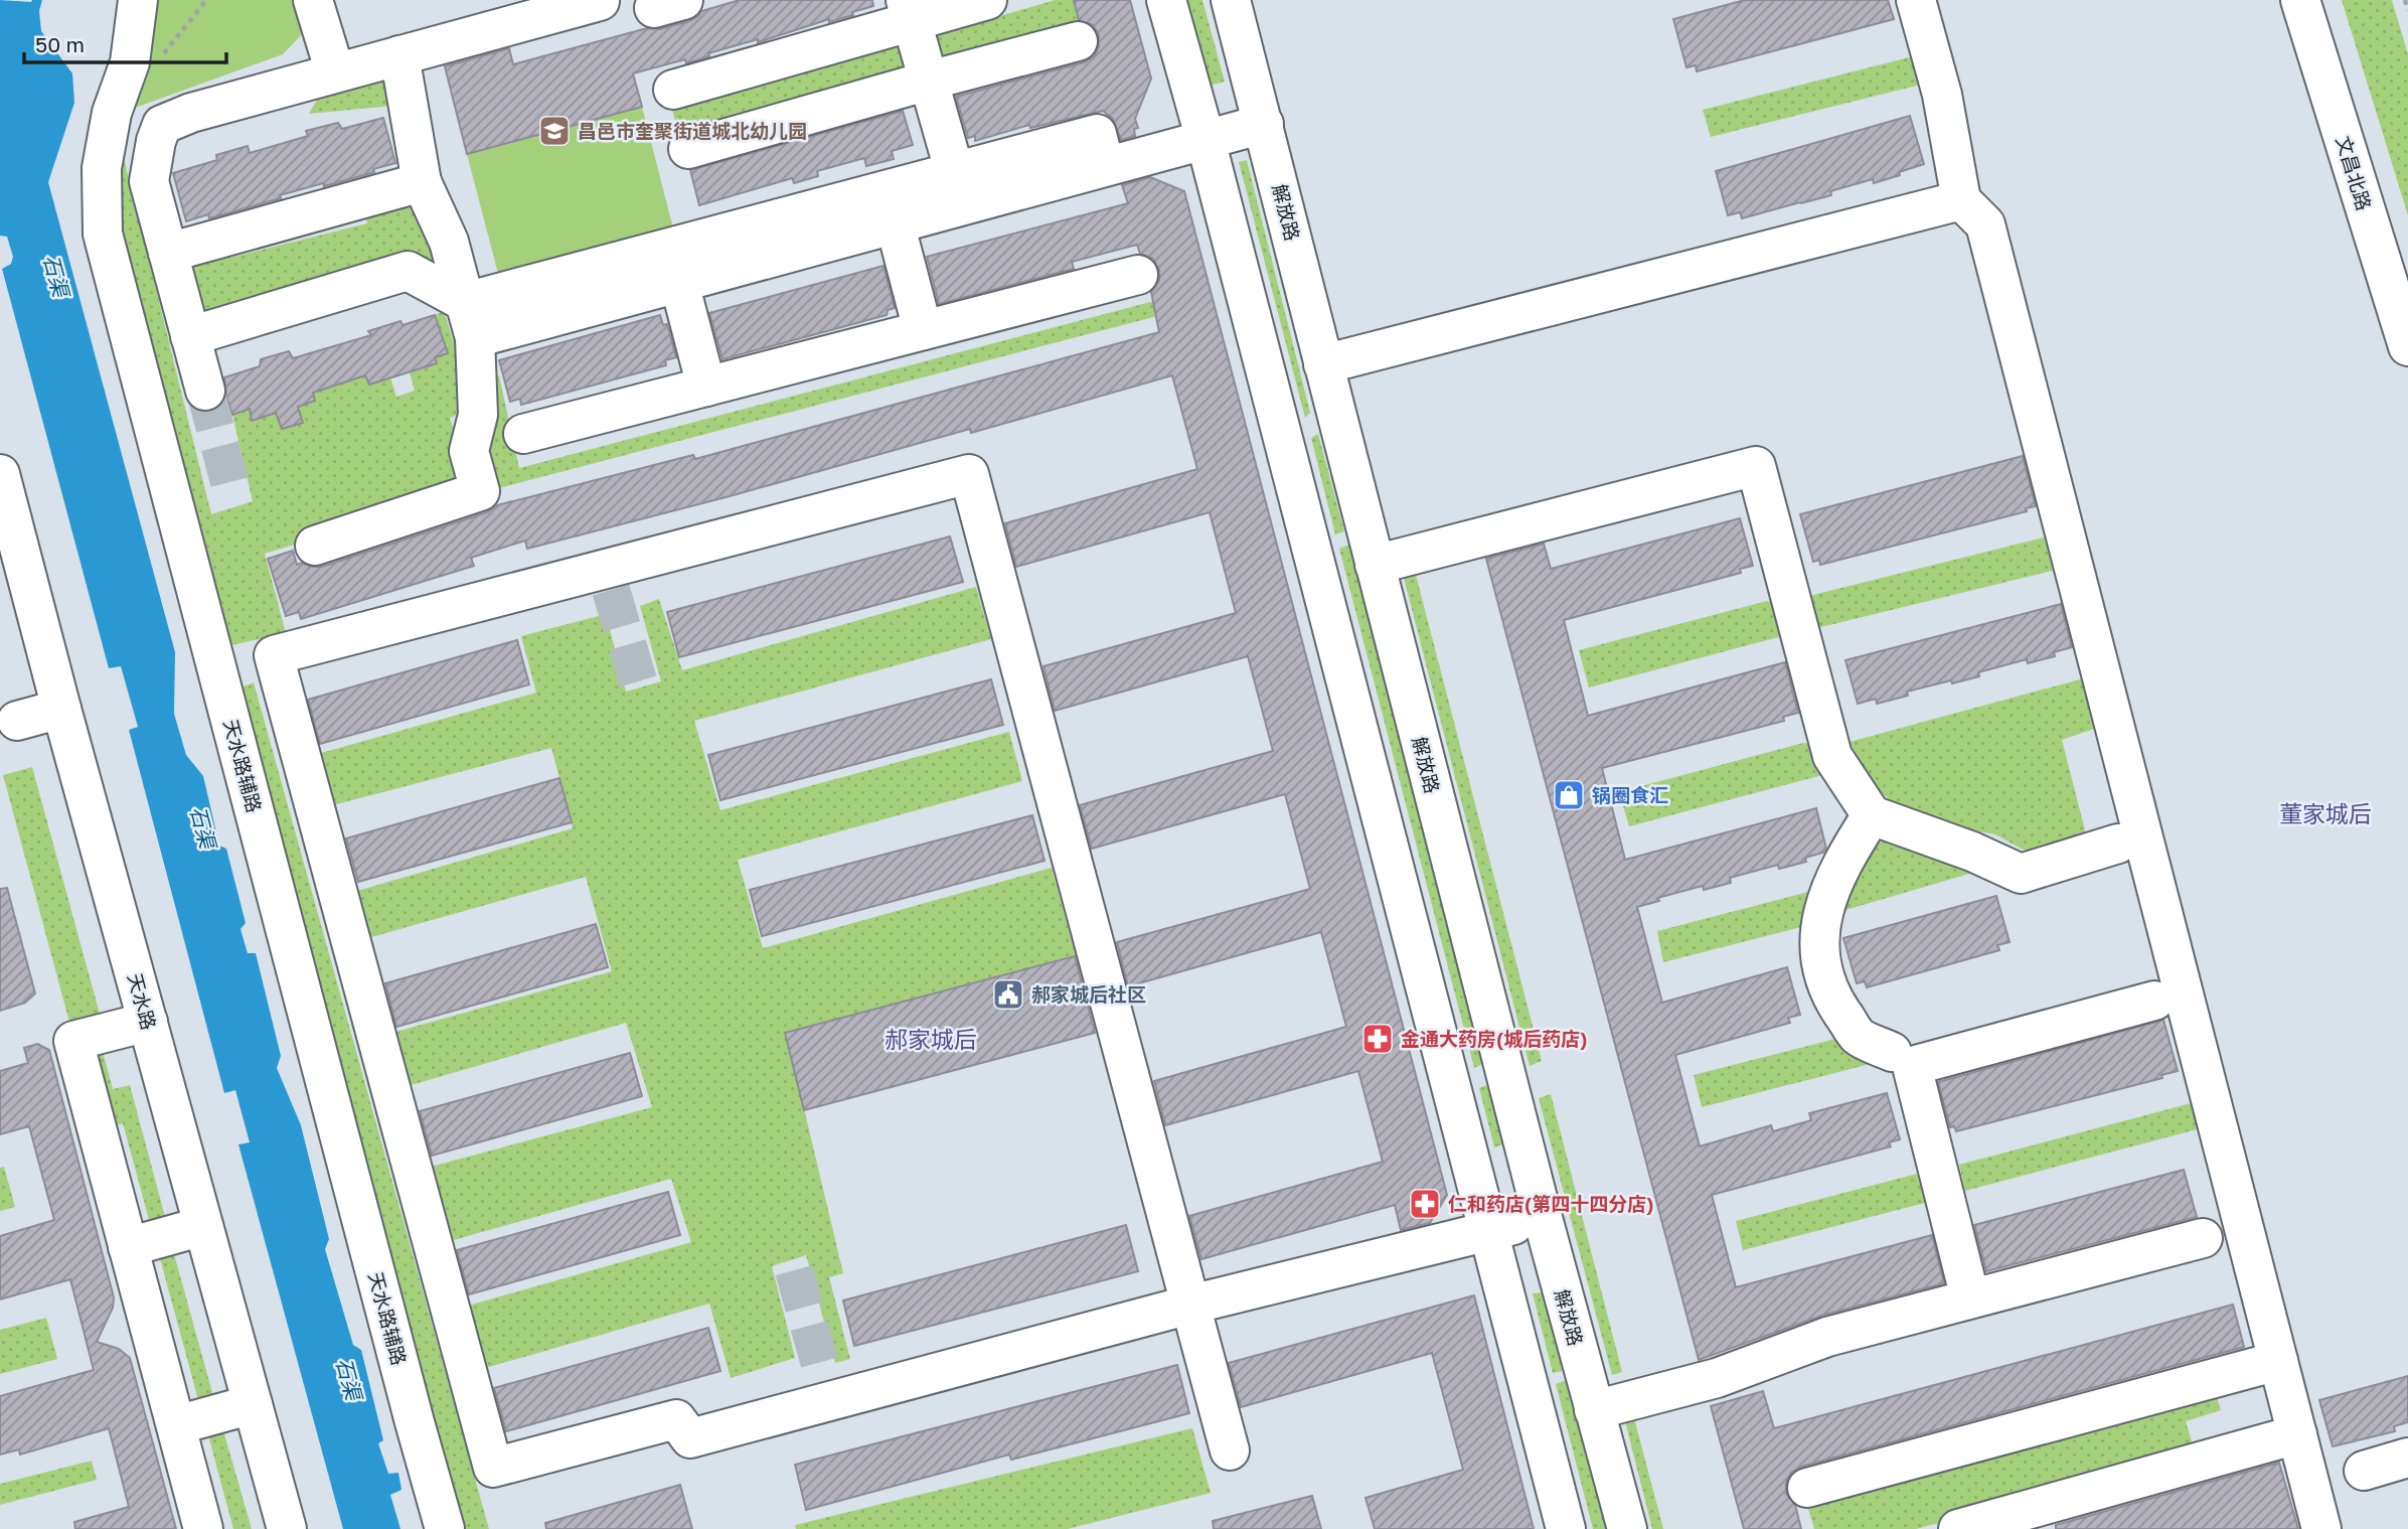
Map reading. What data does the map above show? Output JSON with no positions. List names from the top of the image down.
{
  "streets": {
    "street": [
      "文昌北路",
      "解放路",
      "天水路辅路",
      "天水路"
    ]
  },
  "districts": ["董家城后", "郝家城后"],
  "water": ["石渠"],
  "places": {
    "school or university": ["昌邑市奎聚街道城北幼儿园"],
    "shop": ["锅圈食汇"],
    "public building": ["郝家城后社区"],
    "pharmacy": ["金通大药房(城后药店)", "仁和药店(第四十四分店)"]
  },
  "scale_bar": "50 m"
}
